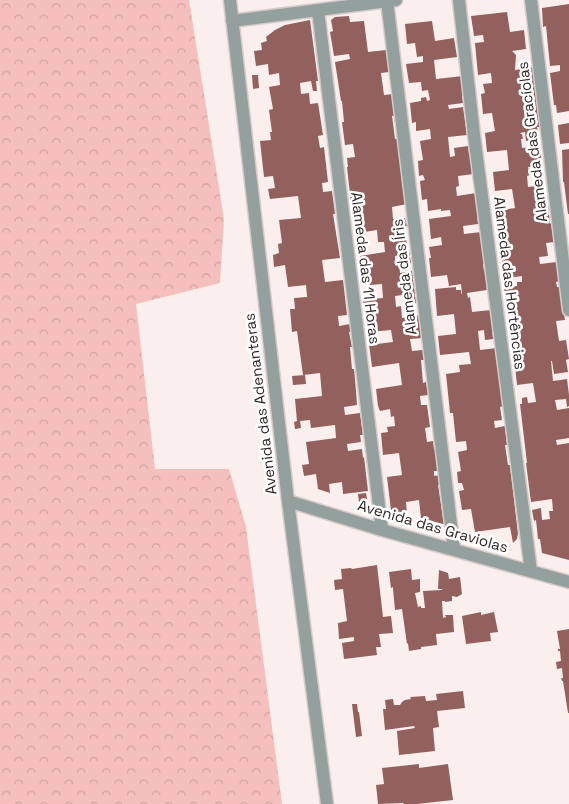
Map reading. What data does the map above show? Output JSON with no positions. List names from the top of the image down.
{
  "streets": {
    "street": [
      "Alameda das Gracíolas",
      "Alameda das 11 Horas",
      "Alameda das Íris",
      "Alameda das Hortências",
      "Avenida das Adenanteras",
      "Avenida das Graviolas"
    ]
  },
  "crossings": [
    ["Alameda das 11 Horas", "Avenida das Graviolas"],
    ["Alameda das Íris", "Avenida das Graviolas"],
    ["Alameda das Hortências", "Avenida das Graviolas"],
    ["Avenida das Adenanteras", "Avenida das Graviolas"]
  ]
}
